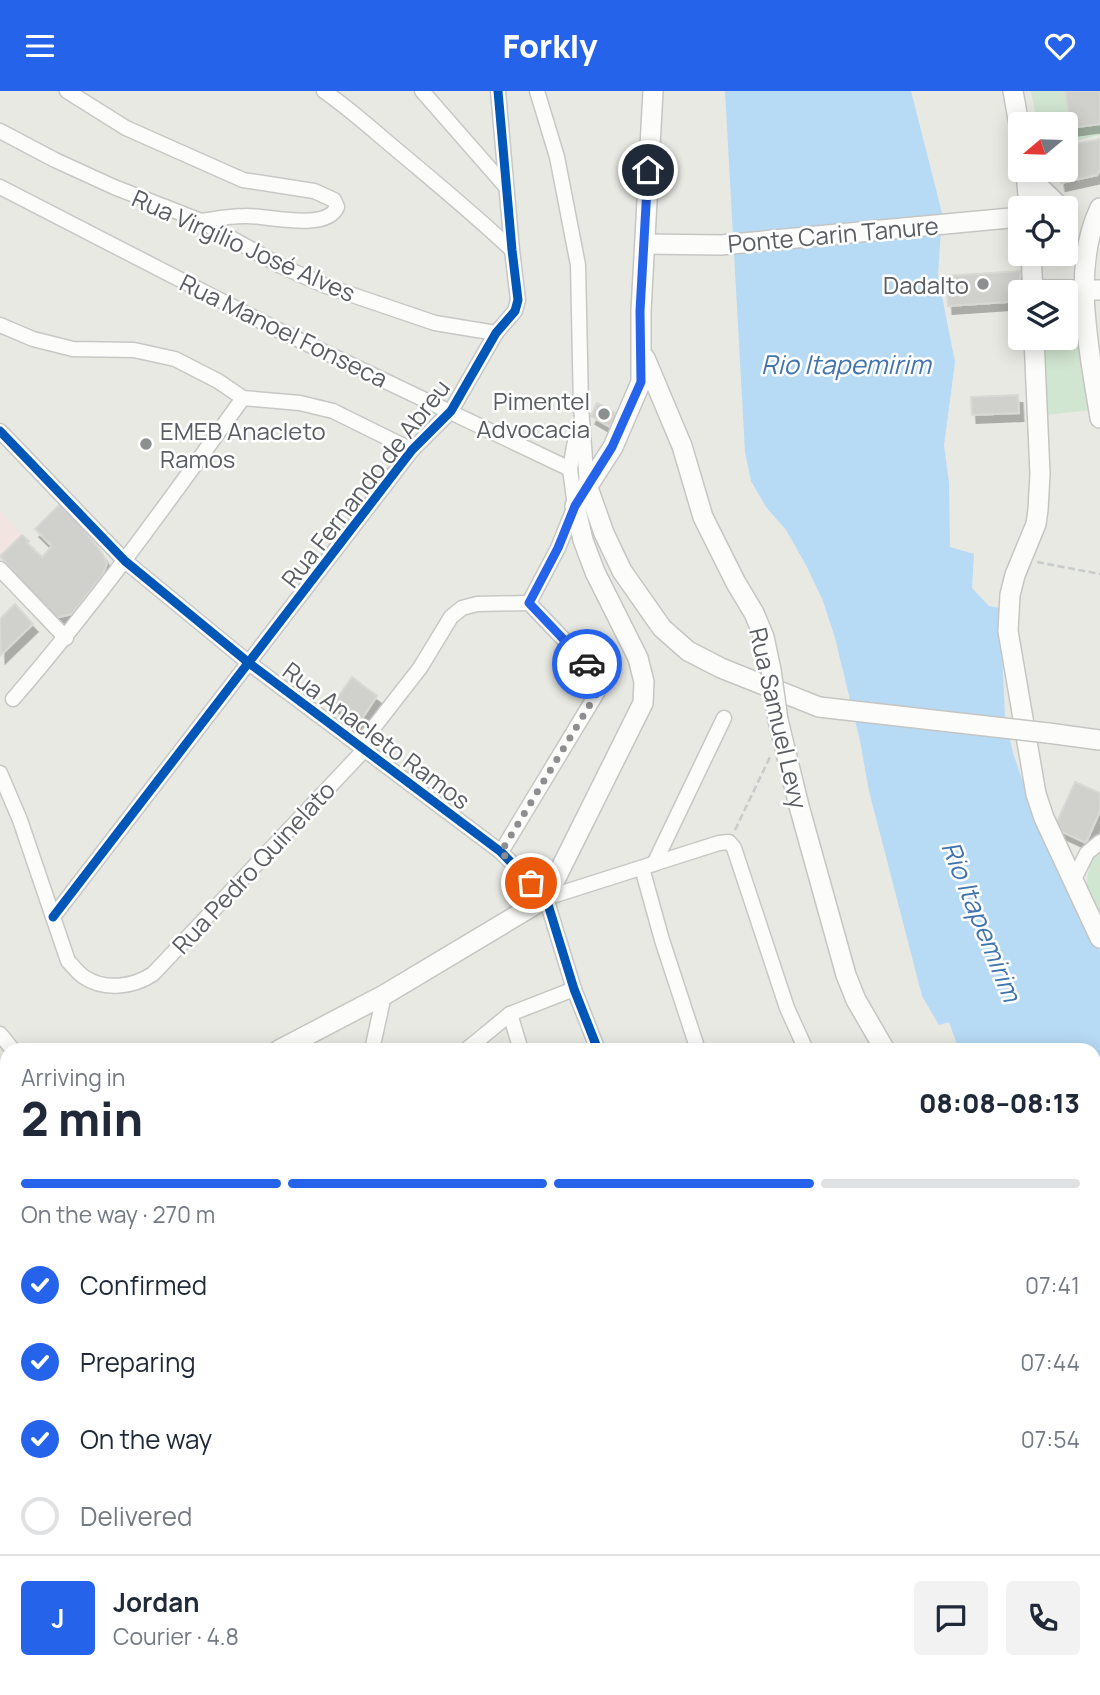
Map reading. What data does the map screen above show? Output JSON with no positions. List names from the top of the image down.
{
  "streets": {
    "main road": ["Ponte Carin Tanure", "Rua Samuel Levy"],
    "street": [
      "Rua Virgílio José Alves",
      "Rua Manoel Fonseca",
      "Rua Fernando de Abreu",
      "Rua Anacleto Ramos",
      "Rua Pedro Quinelato"
    ]
  },
  "crossings": [
    ["Rua Virgílio José Alves", "Rua Fernando de Abreu"],
    ["Rua Manoel Fonseca", "Rua Fernando de Abreu"],
    ["Rua Fernando de Abreu", "Rua Anacleto Ramos"],
    ["Rua Fernando de Abreu", "Rua Pedro Quinelato"],
    ["Rua Anacleto Ramos", "Rua Pedro Quinelato"]
  ],
  "water": ["Rio Itapemirim"],
  "places": ["Dadalto", "Pimentel Advocacia", "EMEB Anacleto Ramos"],
  "north": "left",
  "page": {
    "header": "Forkly",
    "heading": ["2 min", "Arriving in", "08:08–08:13"],
    "panel": ["Jordan", "Courier · 4.8"],
    "bar": "On the way · 270 m",
    "list": [
      ["Confirmed", "07:41"],
      ["Preparing", "07:44"],
      ["On the way", "07:54"],
      "Delivered"
    ],
    "round": "J"
  }
}
